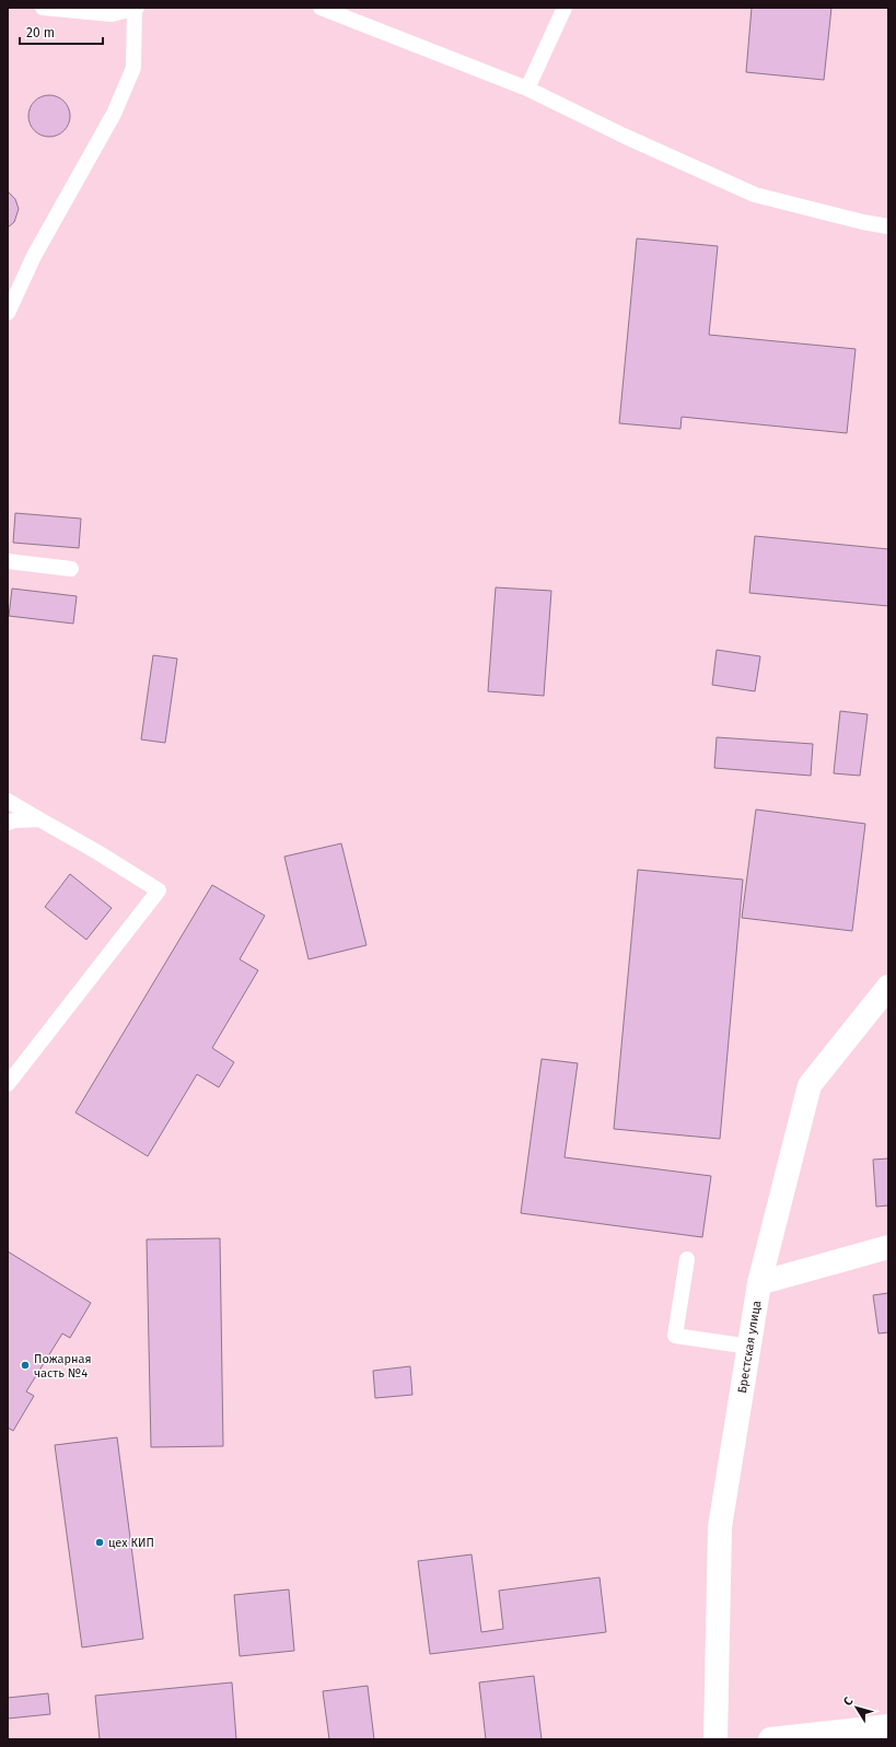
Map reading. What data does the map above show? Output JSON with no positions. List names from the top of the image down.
{
  "streets": {
    "street": ["Брестская улица"]
  },
  "places": ["Пожарная часть №4", "цех КИП"],
  "scale_bar": "20 m",
  "north": "top left"
}
